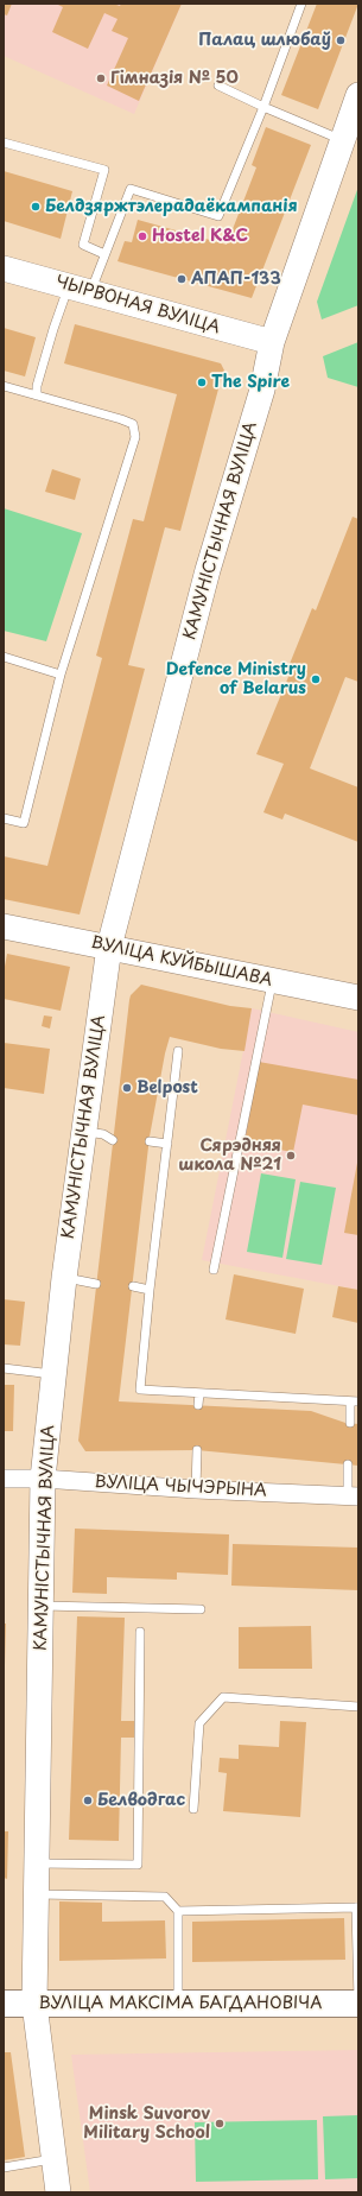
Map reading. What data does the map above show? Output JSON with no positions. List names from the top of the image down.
{
  "streets": {
    "main road": ["ВУЛІЦА МАКСІМА БАГДАНОВІЧА"],
    "street": [
      "ЧЫРВОНАЯ ВУЛІЦА",
      "КАМУНІСТЫЧНАЯ ВУЛІЦА",
      "ВУЛІЦА КУЙБЫШАВА",
      "ВУЛІЦА ЧЫЧЭРЫНА"
    ]
  },
  "crossings": [
    ["ЧЫРВОНАЯ ВУЛІЦА", "КАМУНІСТЫЧНАЯ ВУЛІЦА"],
    ["КАМУНІСТЫЧНАЯ ВУЛІЦА", "ВУЛІЦА КУЙБЫШАВА"],
    ["КАМУНІСТЫЧНАЯ ВУЛІЦА", "ВУЛІЦА ЧЫЧЭРЫНА"],
    ["КАМУНІСТЫЧНАЯ ВУЛІЦА", "ВУЛІЦА МАКСІМА БАГДАНОВІЧА"]
  ],
  "places": [
    "Палац шлюбаў",
    "Гімназія № 50",
    "Белдзяржтэлерадаёкампанія",
    "Hostel K&C",
    "АПАП-133",
    "The Spire",
    "Defence Ministry of Belarus",
    "Belpost",
    "Сярэдняя школа №21",
    "Белводгас",
    "Minsk Suvorov Military School"
  ]
}
